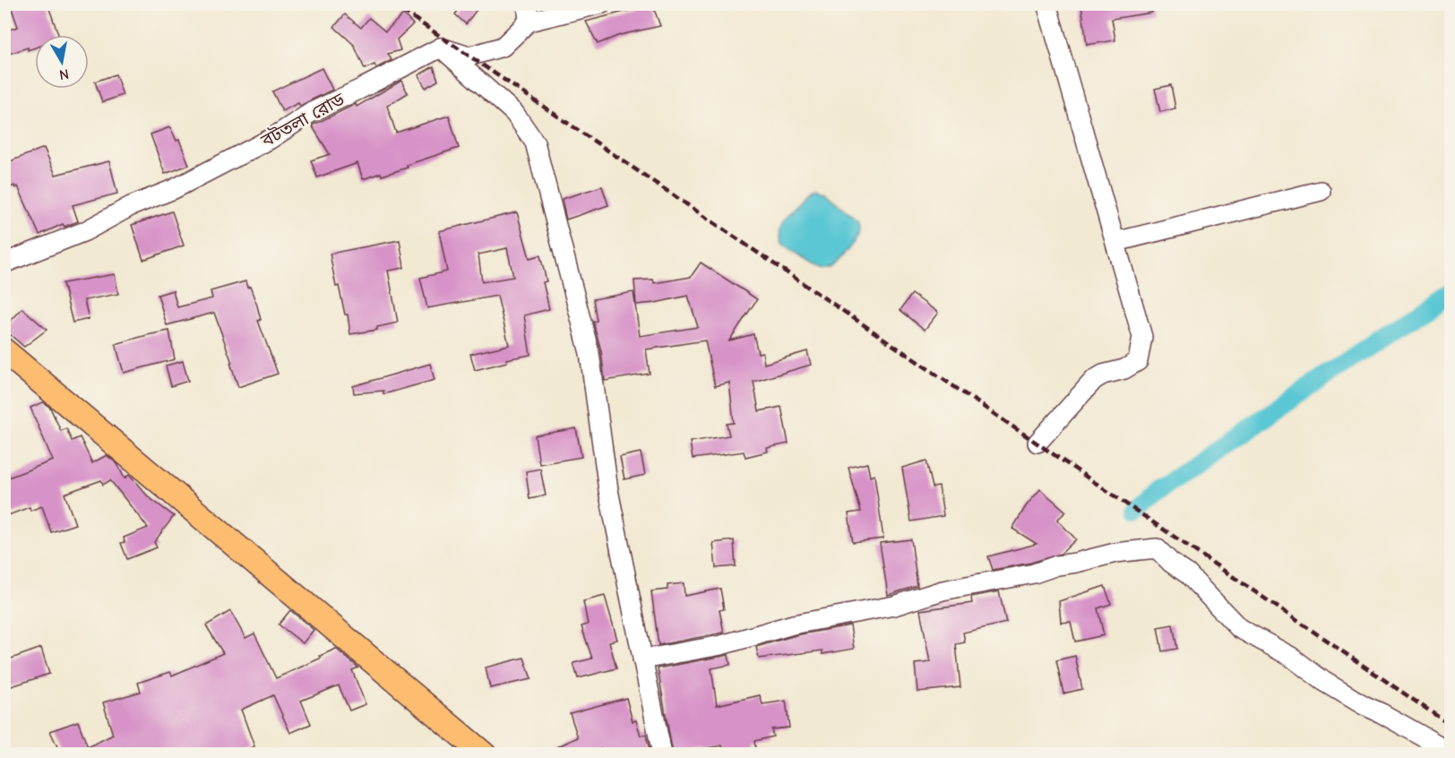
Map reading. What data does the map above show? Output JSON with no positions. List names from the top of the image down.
{
  "streets": {
    "street": ["বটতলা রোড"]
  },
  "north": "bottom"
}
